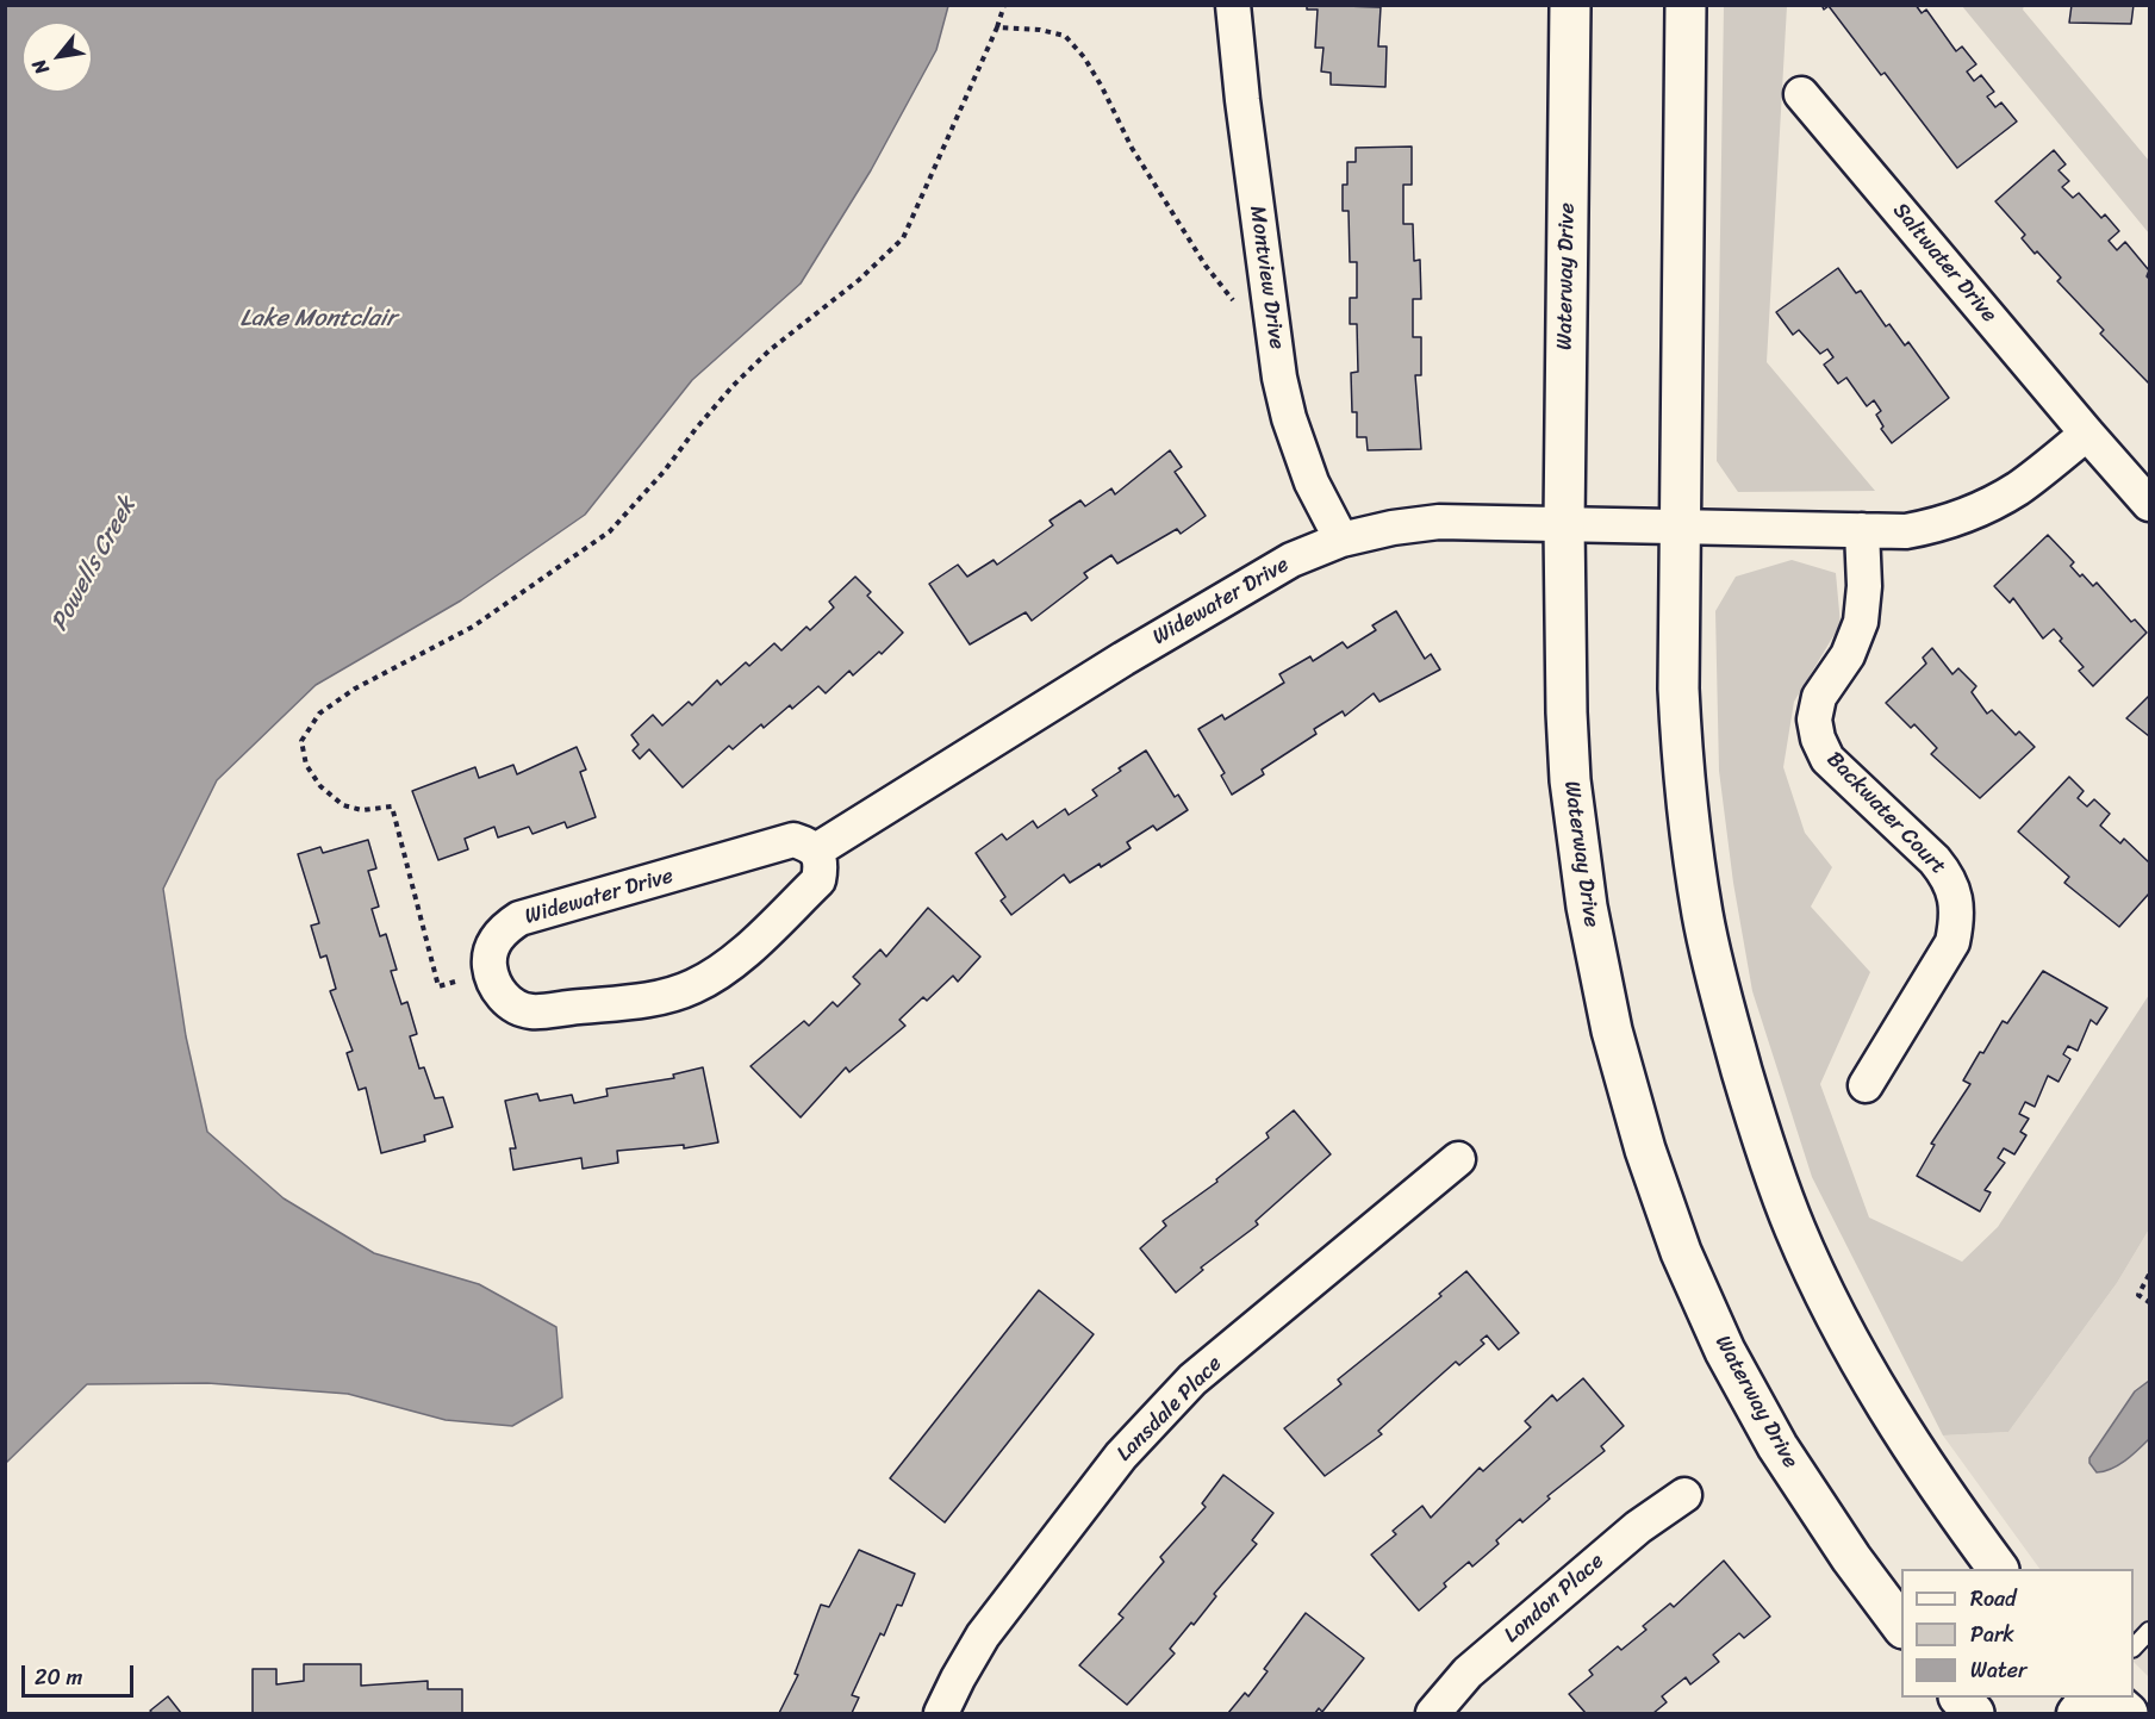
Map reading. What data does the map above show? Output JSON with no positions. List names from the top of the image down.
{
  "streets": {
    "street": [
      "Saltwater Drive",
      "Waterway Drive",
      "Montview Drive",
      "Widewater Drive",
      "Backwater Court",
      "Lansdale Place",
      "London Place"
    ]
  },
  "crossings": [
    ["Waterway Drive", "Widewater Drive"],
    ["Montview Drive", "Widewater Drive"]
  ],
  "water": ["Lake Montclair", "Powells Creek"],
  "legend": ["Road", "Park", "Water"],
  "scale_bar": "20 m",
  "north": "bottom left"
}
